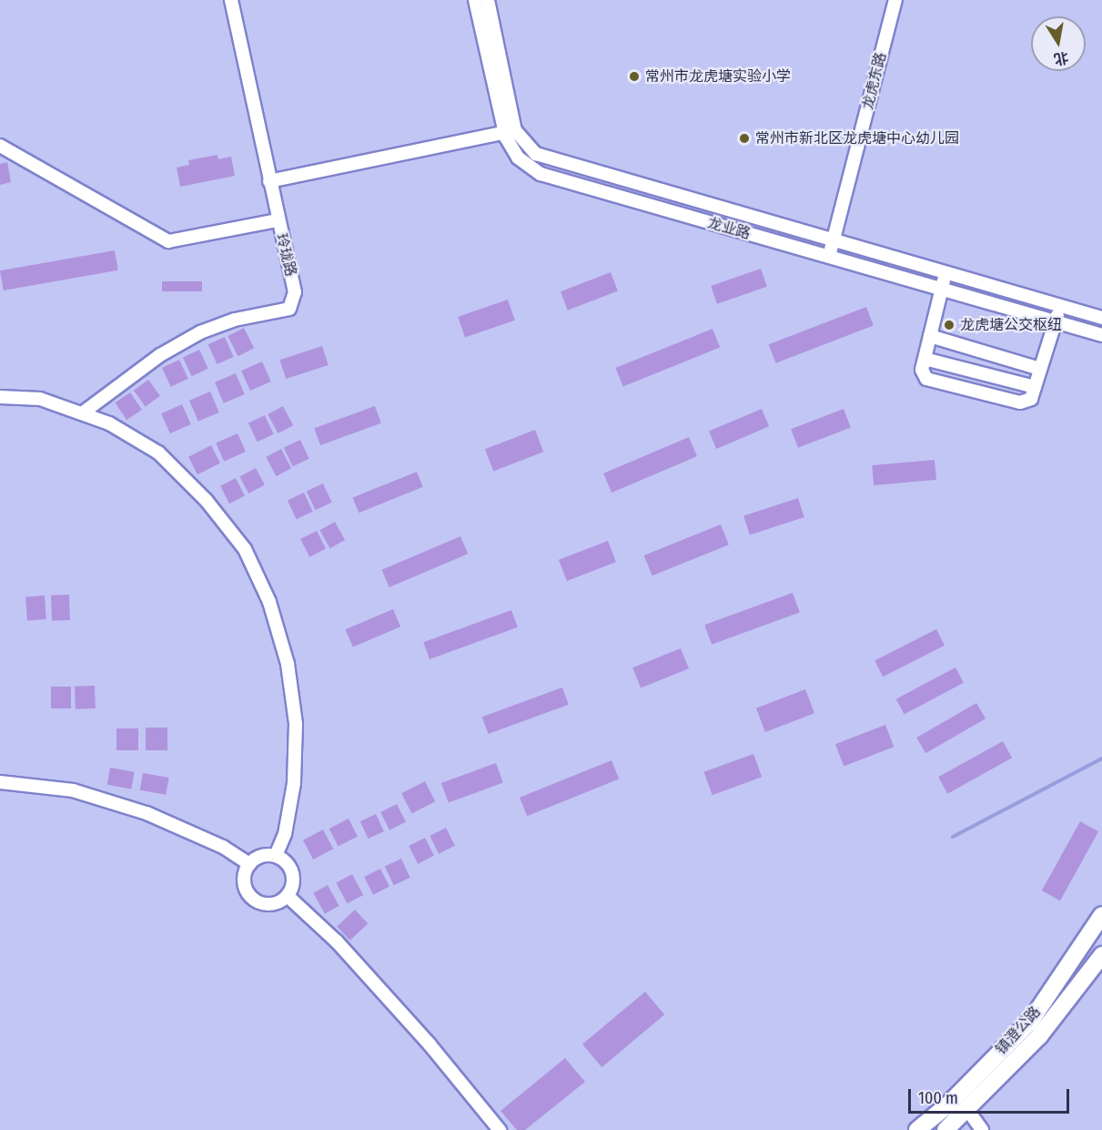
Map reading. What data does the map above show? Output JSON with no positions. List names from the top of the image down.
{
  "streets": {
    "main road": ["镇澄公路"],
    "street": ["龙虎东路", "龙业路", "玲珑路"]
  },
  "crossings": [
    ["龙虎东路", "龙业路"]
  ],
  "places": ["常州市龙虎塘实验小学", "常州市新北区龙虎塘中心幼儿园", "龙虎塘公交枢纽"],
  "scale_bar": "100 m",
  "north": "bottom"
}
